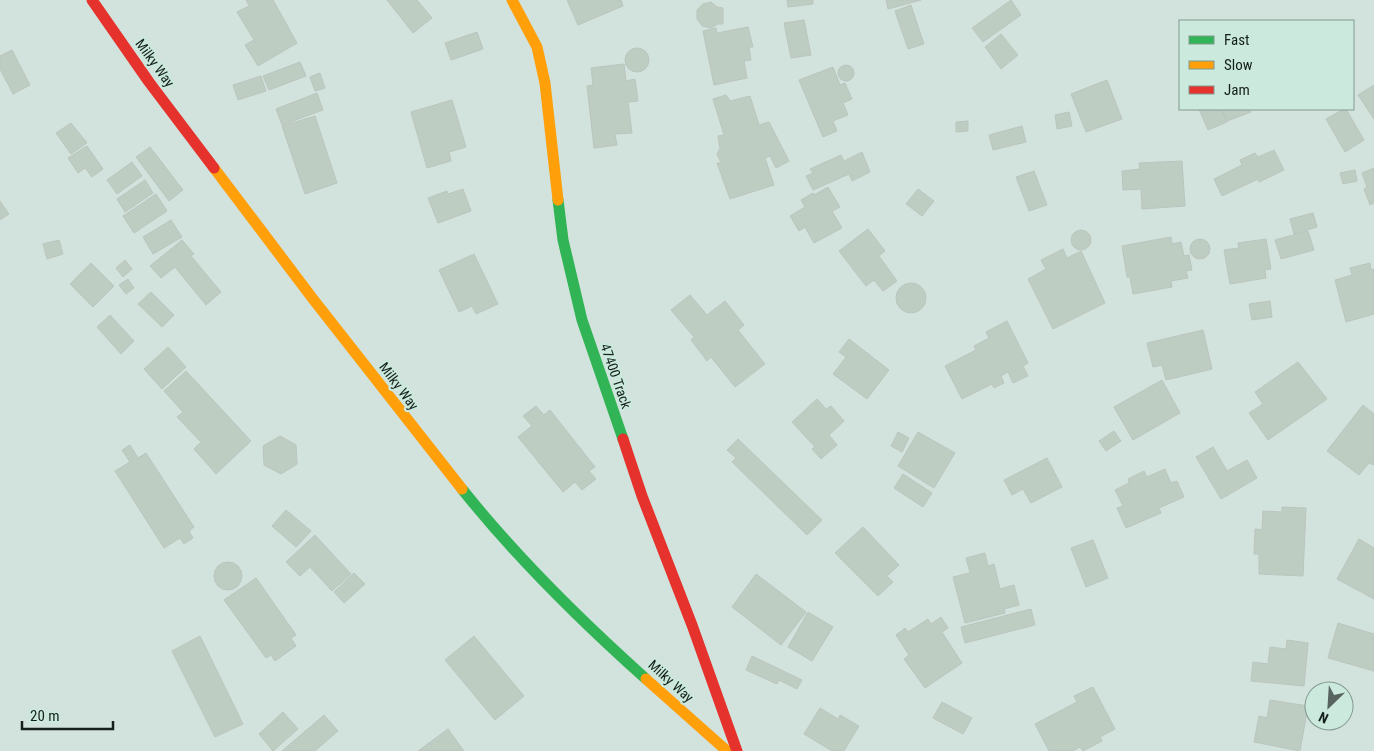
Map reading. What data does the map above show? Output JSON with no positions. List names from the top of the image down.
{
  "streets": {
    "street": ["Milky Way", "47400 Track"]
  },
  "legend": ["Fast", "Slow", "Jam"],
  "scale_bar": "20 m",
  "north": "bottom left"
}
